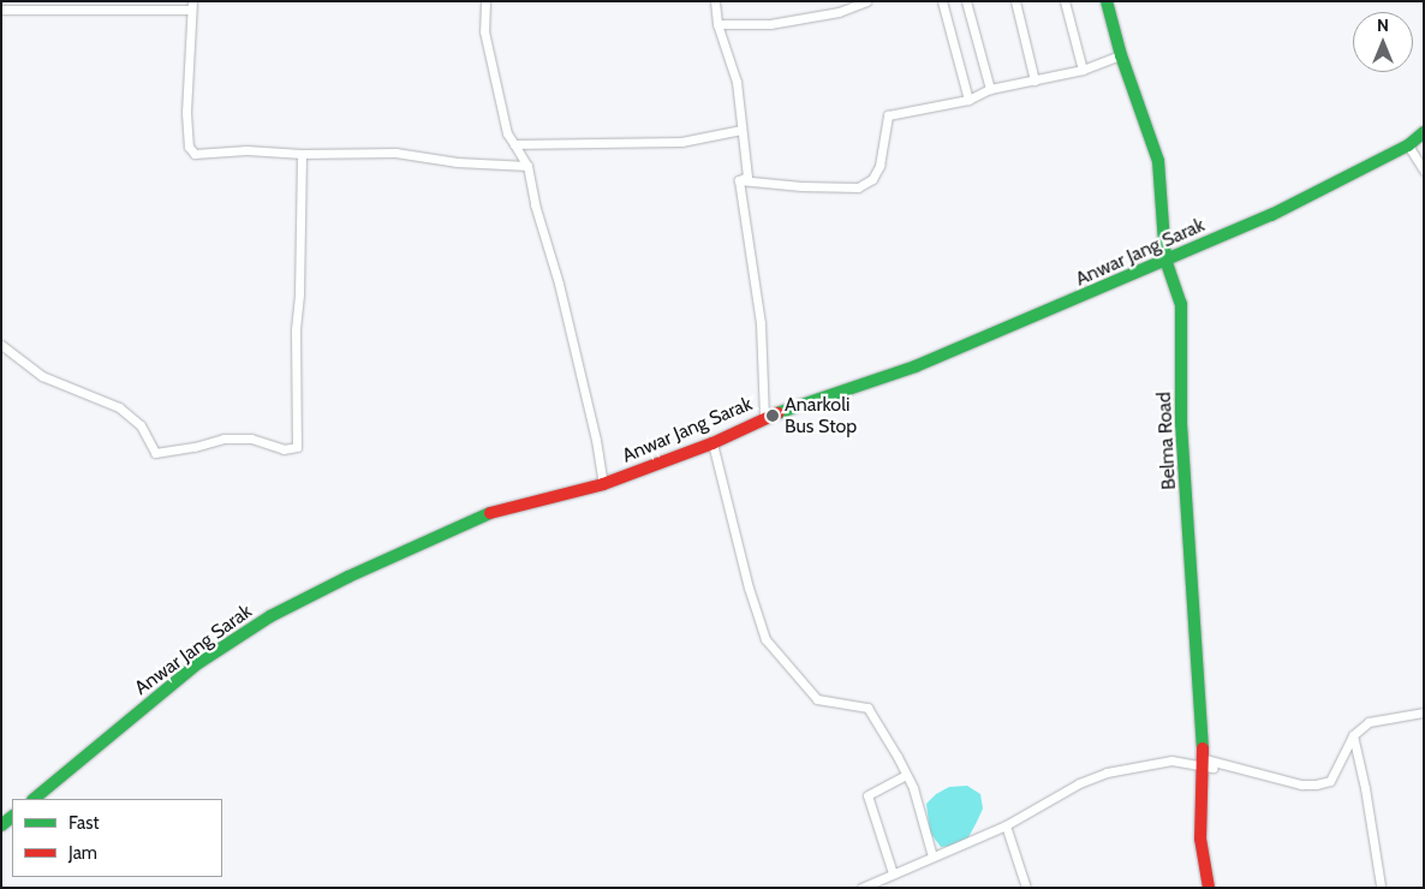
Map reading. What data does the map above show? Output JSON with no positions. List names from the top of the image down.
{
  "streets": {
    "main road": ["Anwar Jang Sarak", "Belma Road"]
  },
  "crossings": [
    ["Anwar Jang Sarak", "Belma Road"]
  ],
  "places": ["Anarkoli Bus Stop"],
  "legend": ["Fast", "Jam"],
  "north": "top"
}
